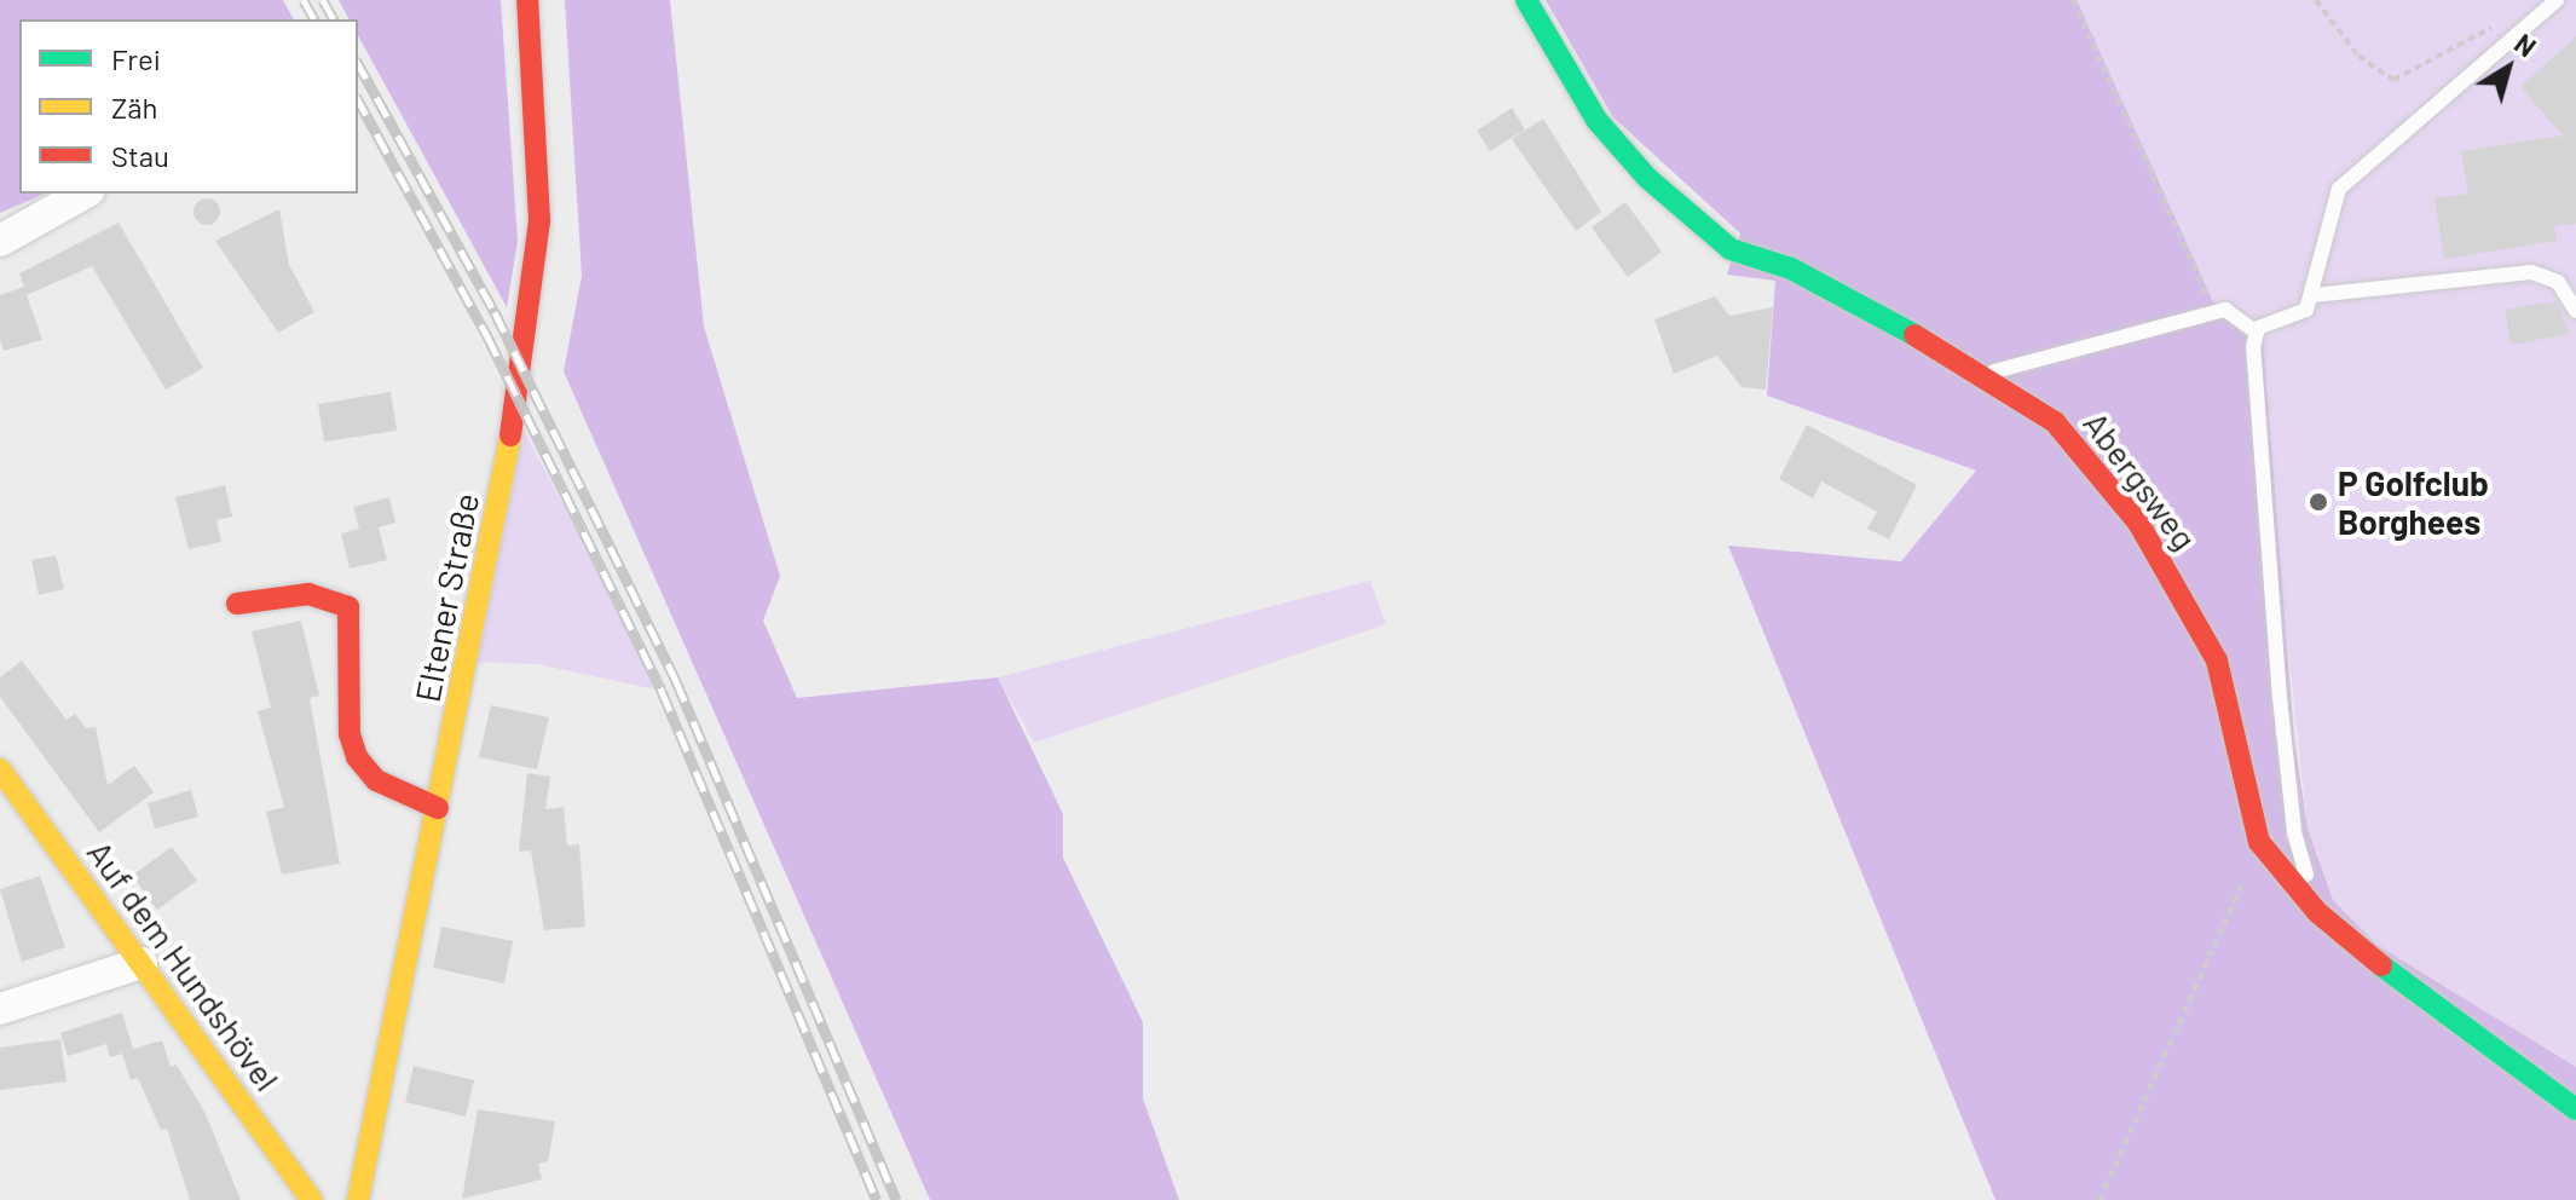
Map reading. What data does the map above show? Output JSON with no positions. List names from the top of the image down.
{
  "streets": {
    "street": ["Abergsweg", "Eltener Straße", "Auf dem Hundshövel"]
  },
  "places": ["P Golfclub Borghees"],
  "legend": ["Frei", "Zäh", "Stau"],
  "north": "top right"
}
